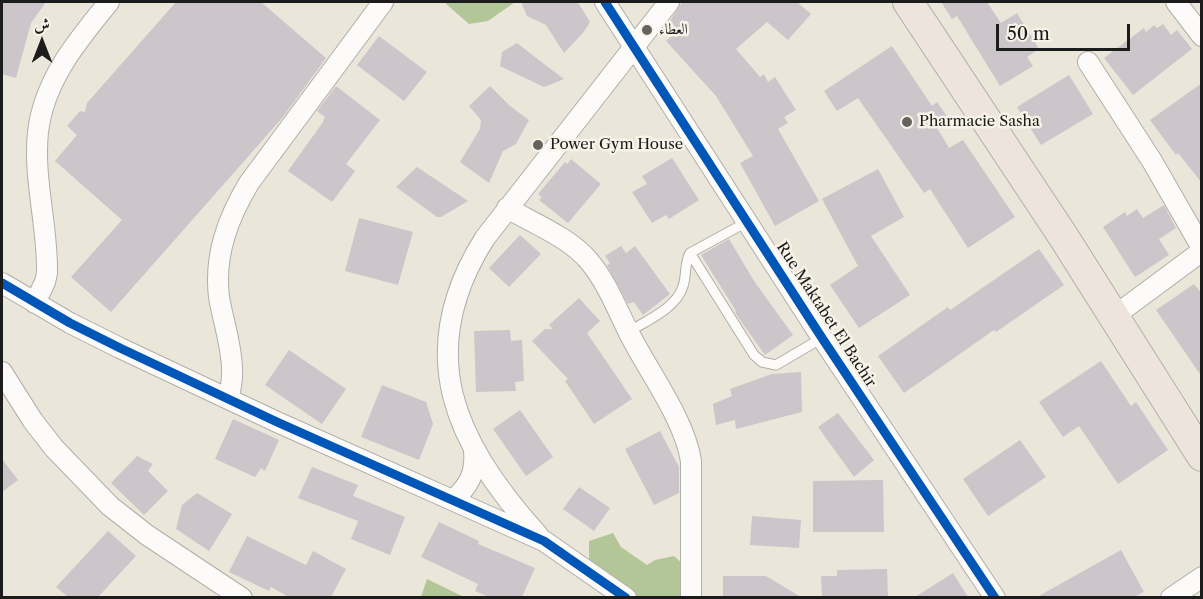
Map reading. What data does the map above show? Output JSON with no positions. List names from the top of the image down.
{
  "streets": {
    "street": ["Rue Maktabet El Bachir"]
  },
  "places": ["العطاء", "Pharmacie Sasha", "Power Gym House"],
  "scale_bar": "50 m",
  "north": "top"
}
